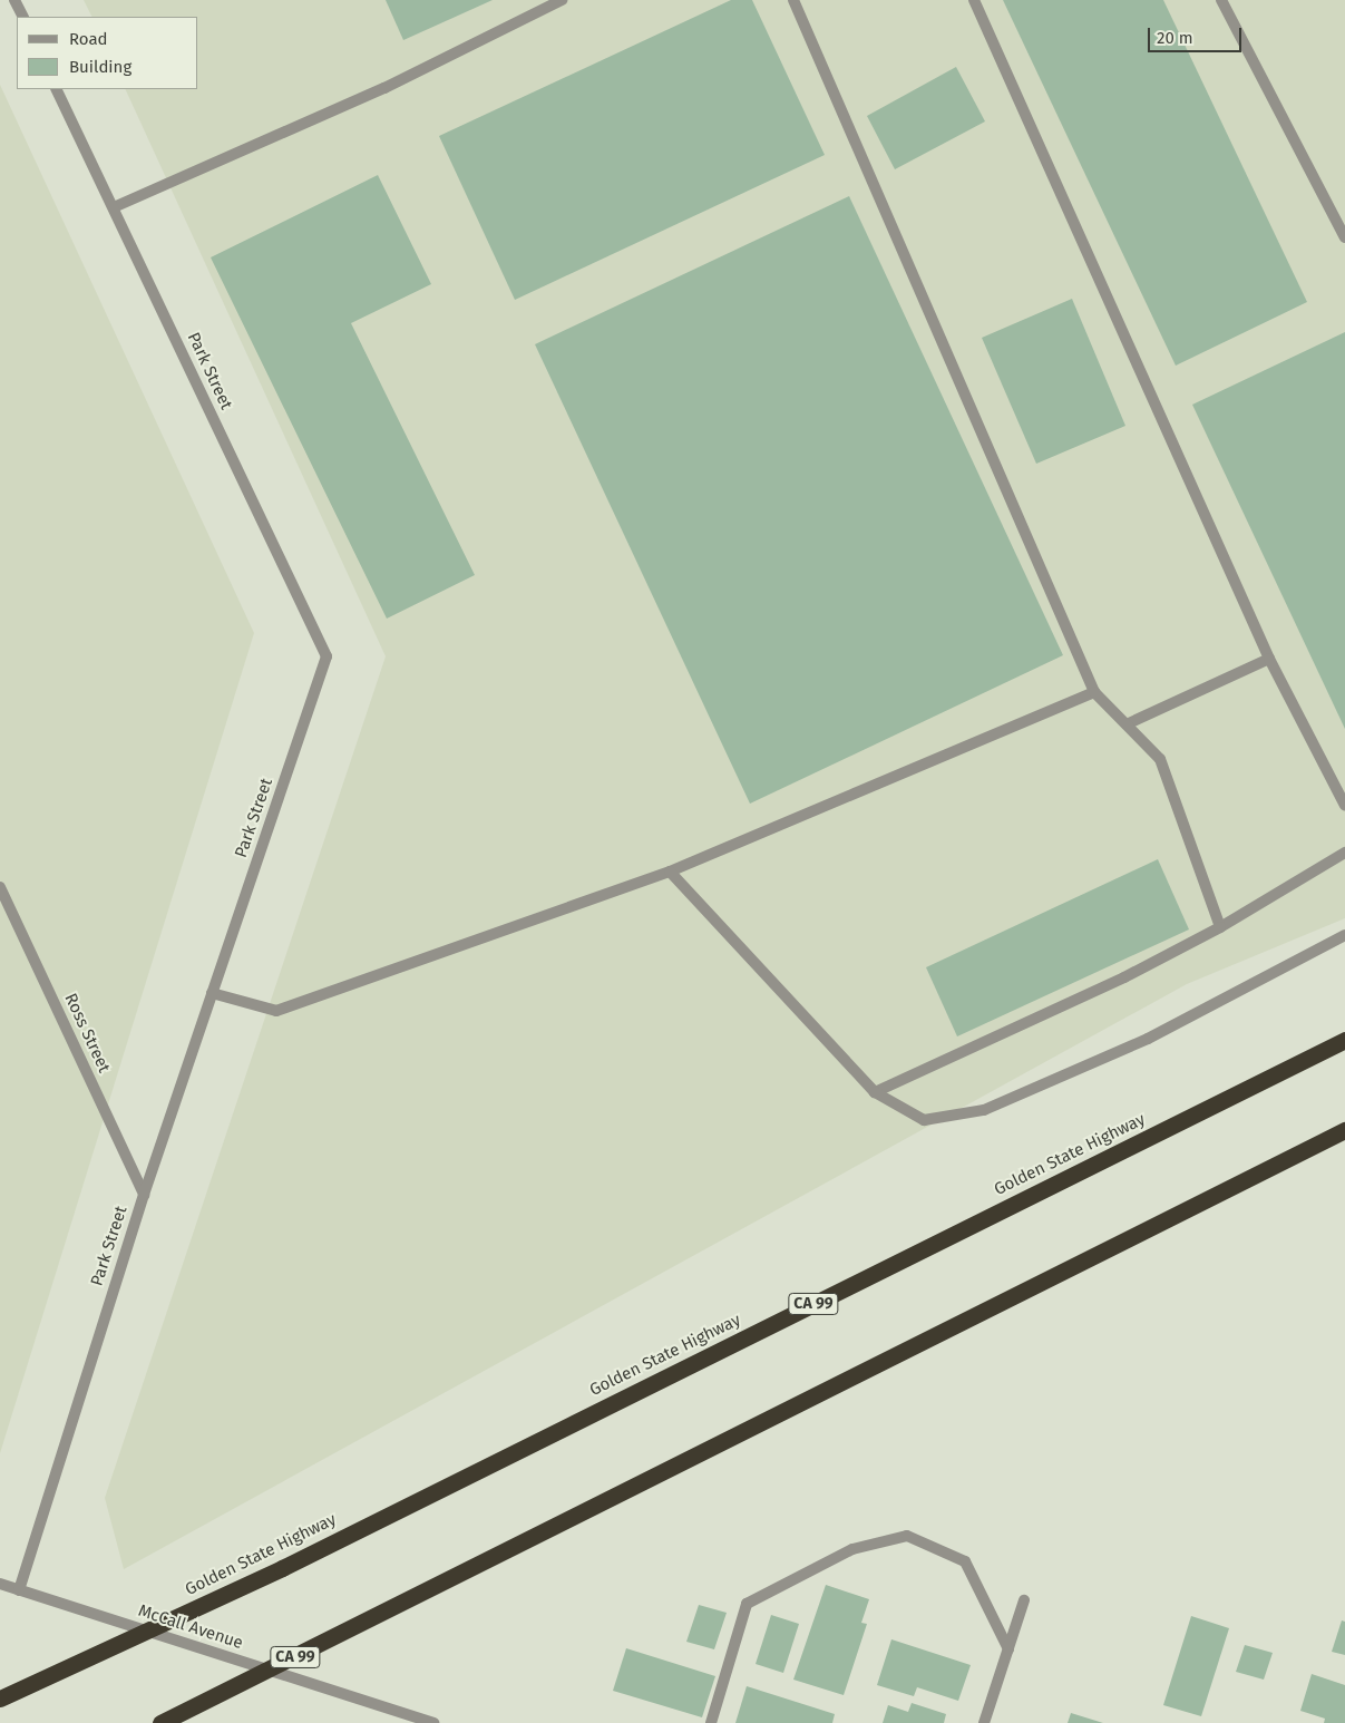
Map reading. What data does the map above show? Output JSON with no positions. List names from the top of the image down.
{
  "streets": {
    "highway": ["Golden State Highway", "CA 99"],
    "street": ["Park Street", "Ross Street", "McCall Avenue"]
  },
  "crossings": [
    ["Park Street", "Ross Street"],
    ["Park Street", "McCall Avenue"]
  ],
  "legend": ["Road", "Building"],
  "scale_bar": "20 m"
}
